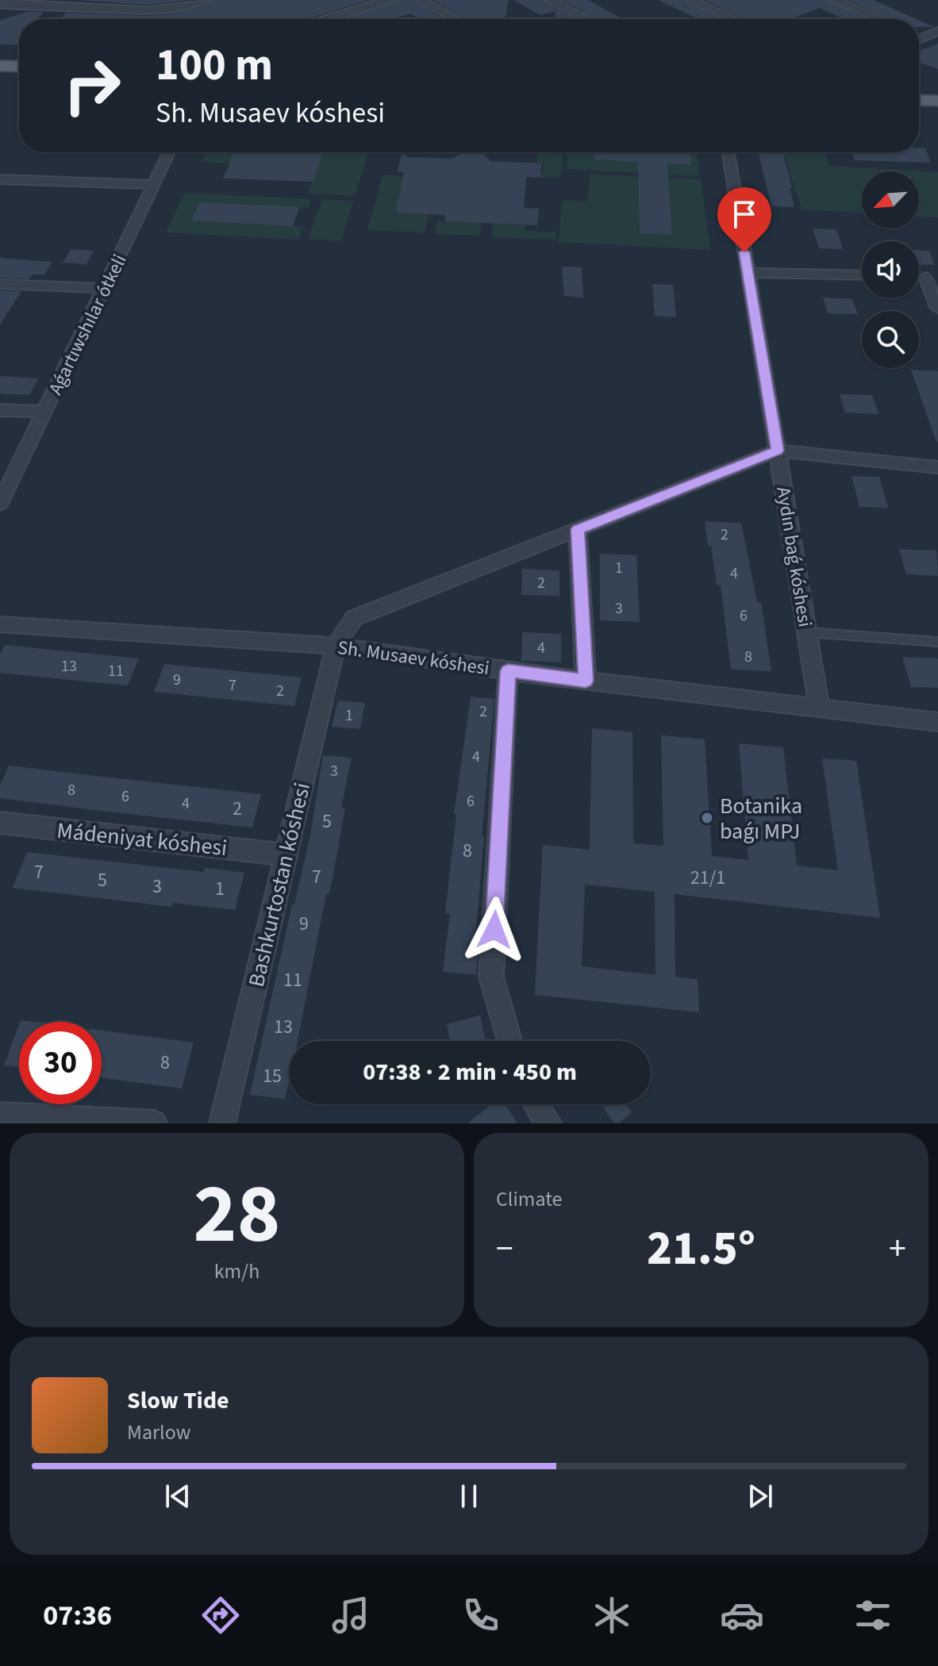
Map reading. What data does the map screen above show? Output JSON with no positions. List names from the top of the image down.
{
  "streets": {
    "street": [
      "Aǵartıwshılar ótkeli",
      "Aydın baǵ kóshesi",
      "Sh. Musaev kóshesi",
      "Mádeniyat kóshesi",
      "Bashkurtostan kóshesi"
    ]
  },
  "crossings": [
    ["Aydın baǵ kóshesi", "Sh. Musaev kóshesi"],
    ["Aydın baǵ kóshesi", "Bashkurtostan kóshesi"],
    ["Sh. Musaev kóshesi", "Bashkurtostan kóshesi"],
    ["Mádeniyat kóshesi", "Bashkurtostan kóshesi"]
  ],
  "places": ["Botanika baǵı MPJ"],
  "house_numbers": [
    "2",
    "1",
    "4",
    "2",
    "3",
    "6",
    "4",
    "8",
    "13",
    "11",
    "9",
    "7",
    "2",
    "2",
    "1",
    "4",
    "3",
    "8",
    "6",
    "6",
    "4",
    "2",
    "5",
    "8",
    "7",
    "7",
    "21/1",
    "5",
    "3",
    "1",
    "9",
    "11",
    "13",
    "8",
    "15"
  ],
  "north": "bottom left",
  "page": {
    "turn": ["100 m", "Sh. Musaev kóshesi"],
    "limit": "30",
    "trip": "07:38 · 2 min · 450 m",
    "tile": [
      ["28", "km/h"],
      "Climate"
    ],
    "heat": ["−", "21.5°", "+"],
    "song": ["Slow Tide", "Marlow"],
    "tabs": "07:36"
  }
}
